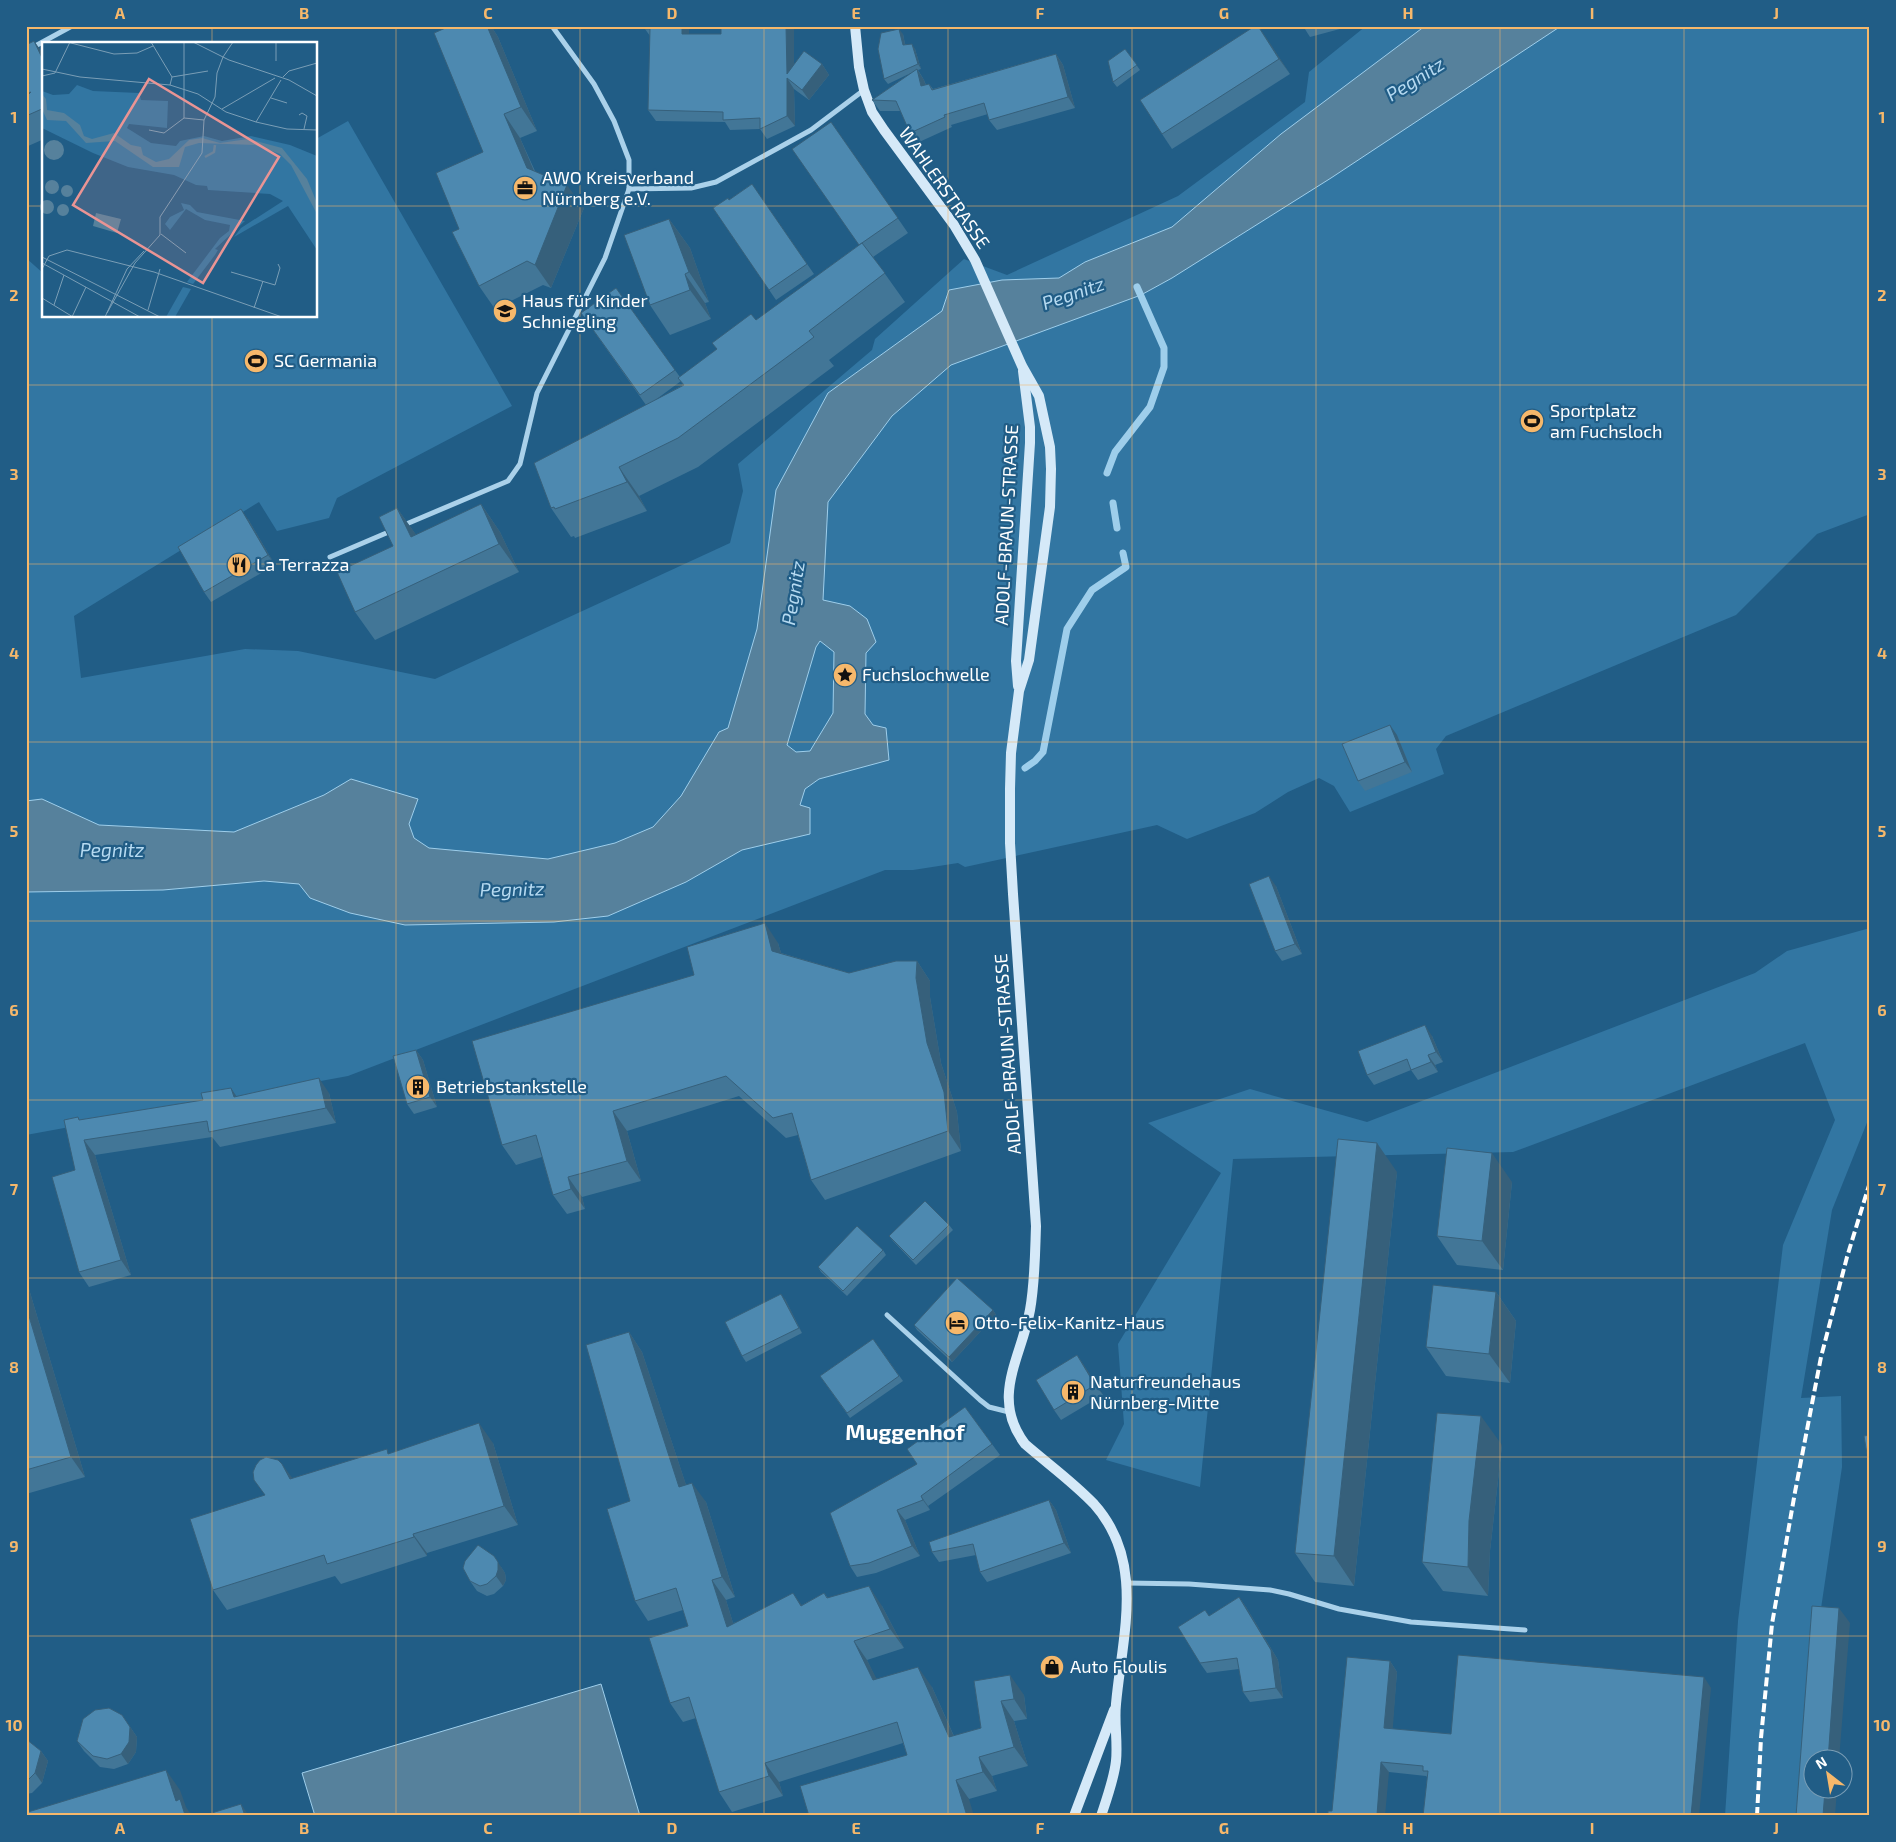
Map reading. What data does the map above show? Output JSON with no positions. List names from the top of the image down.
{
  "streets": {
    "main road": ["WAHLERSTRASSE", "ADOLF-BRAUN-STRASSE"]
  },
  "crossings": [
    ["WAHLERSTRASSE", "ADOLF-BRAUN-STRASSE"]
  ],
  "districts": ["Muggenhof"],
  "water": ["Pegnitz"],
  "places": {
    "office": ["AWO Kreisverband Nürnberg e.V."],
    "school or university": ["Haus für Kinder Schniegling"],
    "sports": ["SC Germania", "Sportplatz am Fuchsloch"],
    "restaurant": ["La Terrazza"],
    "place": ["Fuchslochwelle"],
    "building": ["Betriebstankstelle", "Naturfreundehaus Nürnberg-Mitte"],
    "hotel": ["Otto-Felix-Kanitz-Haus"],
    "shop": ["Auto Floulis"]
  },
  "north": "top left",
  "grid": {
    "columns": [
      "A",
      "B",
      "C",
      "D",
      "E",
      "F",
      "G",
      "H",
      "I",
      "J"
    ],
    "rows": [
      "1",
      "2",
      "3",
      "4",
      "5",
      "6",
      "7",
      "8",
      "9",
      "10"
    ]
  }
}
